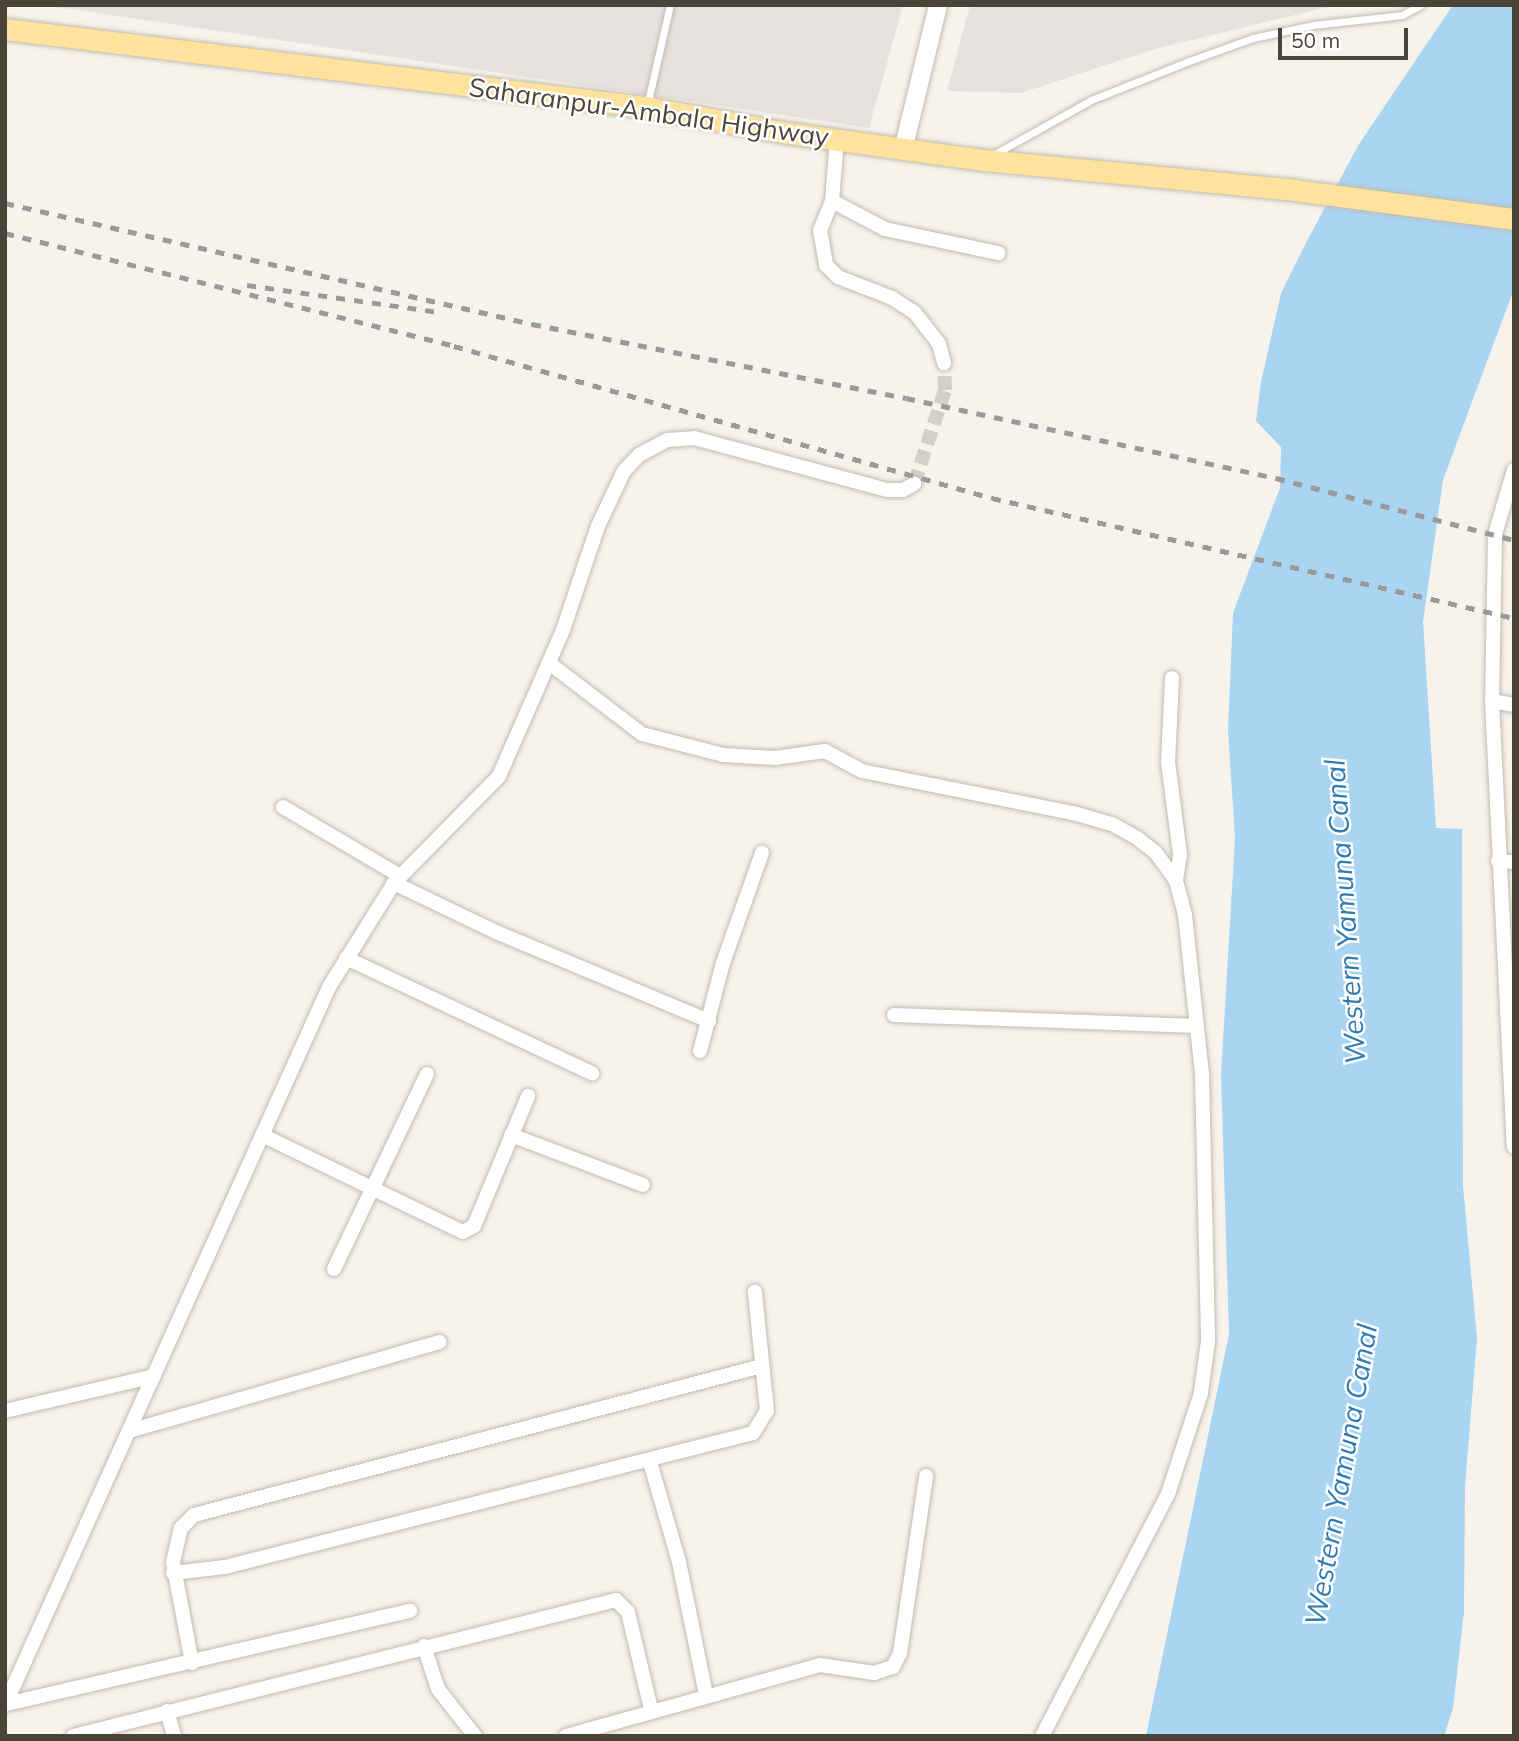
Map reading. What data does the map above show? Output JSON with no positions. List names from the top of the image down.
{
  "streets": {
    "main road": ["Saharanpur-Ambala Highway"]
  },
  "water": ["Western Yamuna Canal"],
  "scale_bar": "50 m"
}
